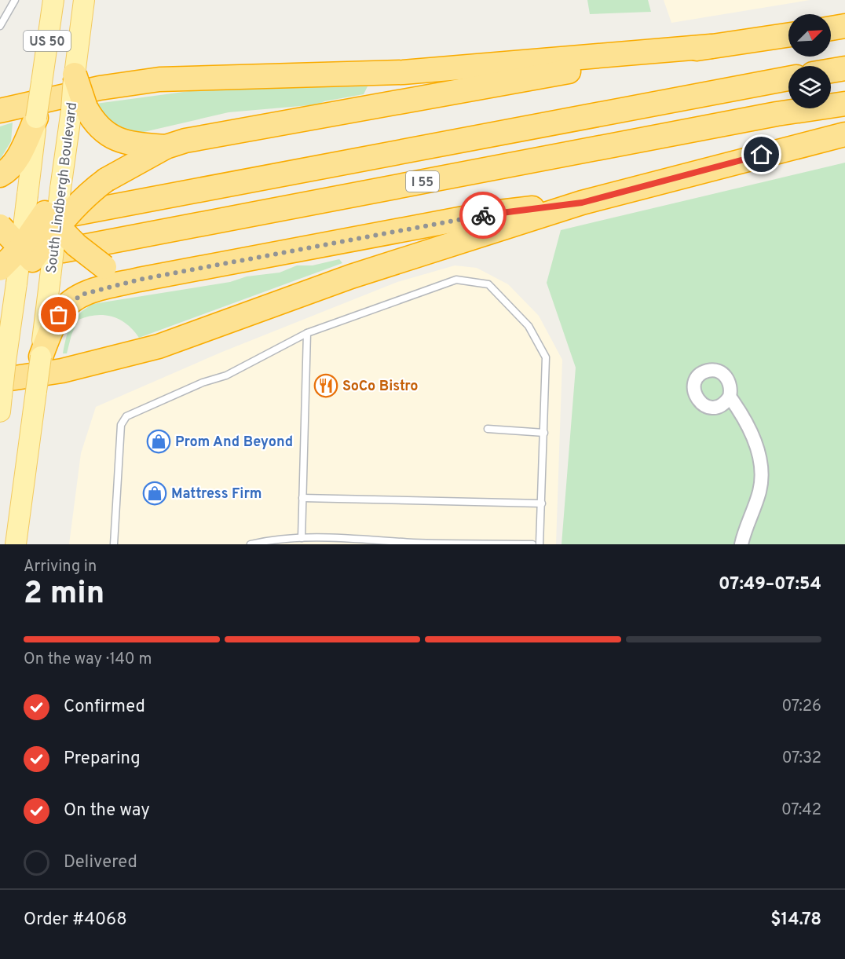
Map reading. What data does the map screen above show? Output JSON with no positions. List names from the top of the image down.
{
  "streets": {
    "highway": ["I 55"],
    "main road": ["US 50", "South Lindbergh Boulevard"]
  },
  "places": {
    "restaurant": ["SoCo Bistro"],
    "shop": ["Prom And Beyond", "Mattress Firm"]
  },
  "north": "top right",
  "page": {
    "heading": ["2 min", "Arriving in", "07:49–07:54"],
    "panel": ["Order #4068", "$14.78"],
    "bar": "On the way · 140 m",
    "list": [
      ["Confirmed", "07:26"],
      ["Preparing", "07:32"],
      ["On the way", "07:42"],
      "Delivered"
    ]
  }
}
